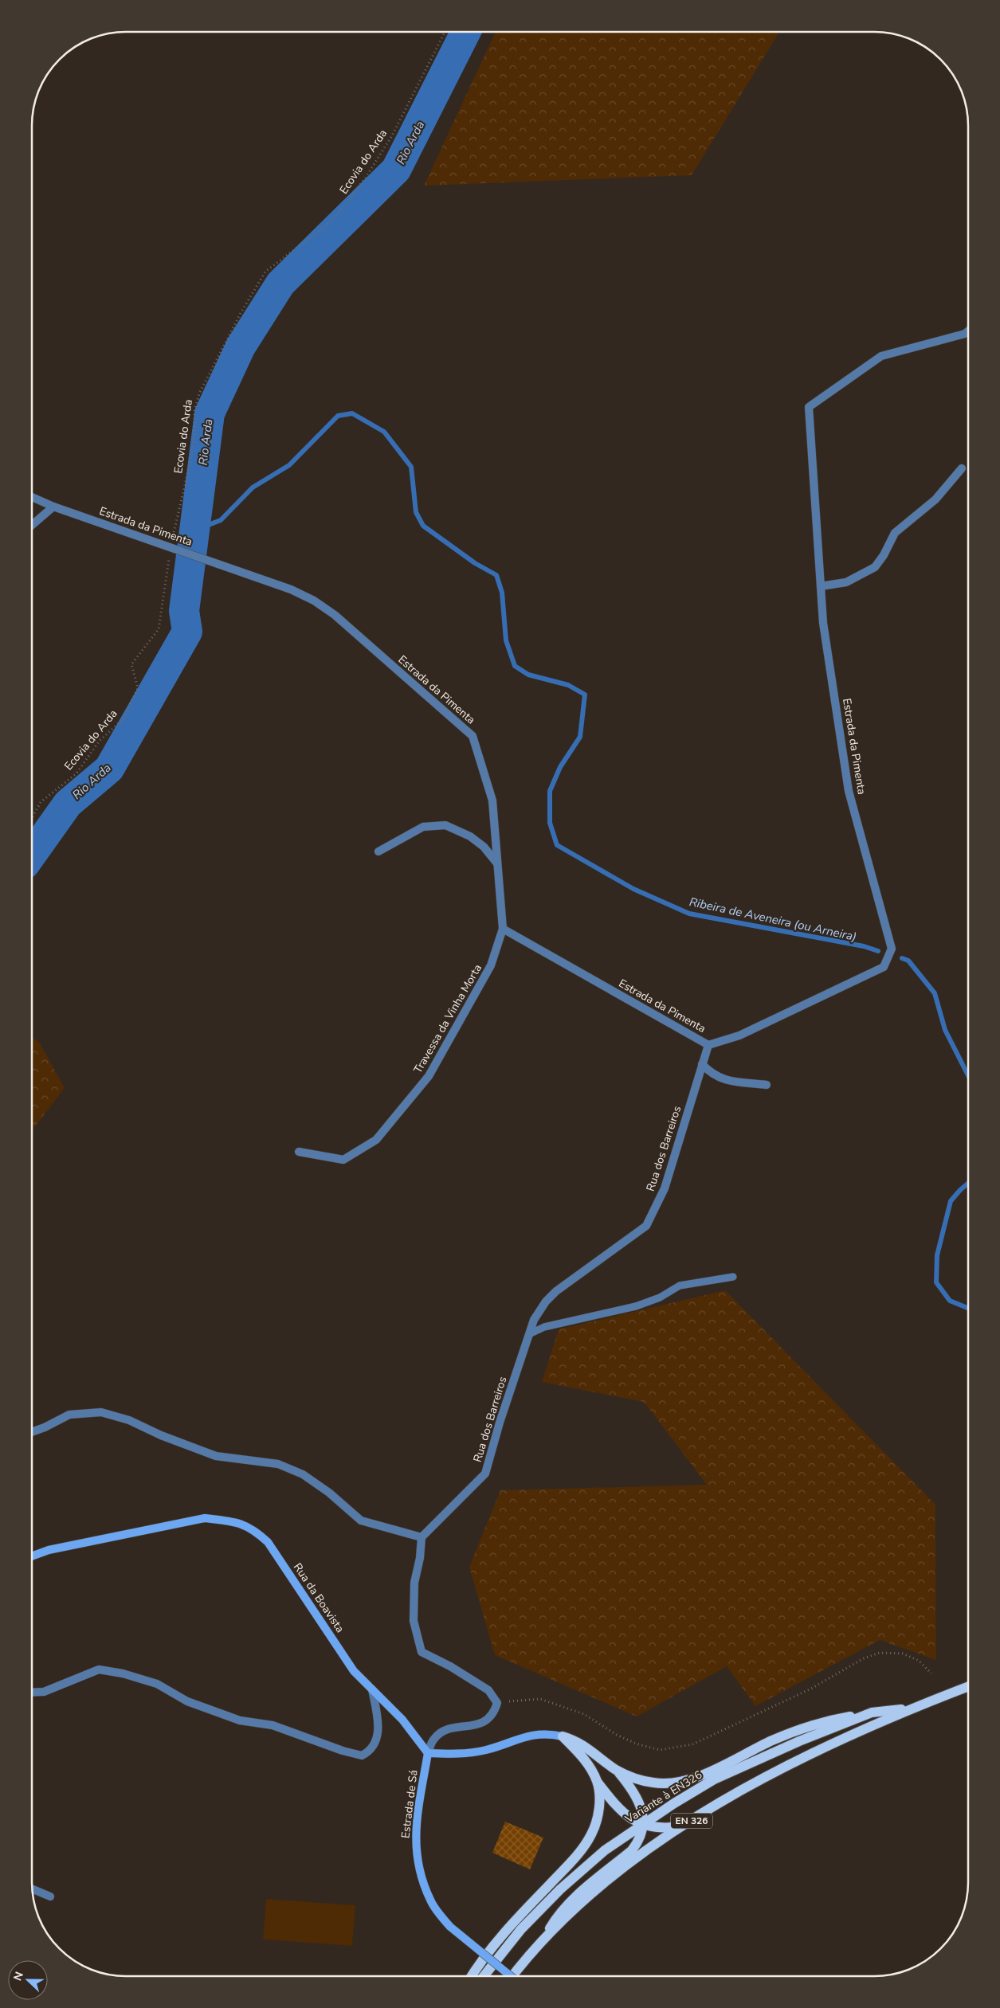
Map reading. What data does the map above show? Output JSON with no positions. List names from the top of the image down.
{
  "streets": {
    "main road": ["Variante à EN326", "EN 326"],
    "street": [
      "Estrada da Pimenta",
      "Travessa da Vinha Morta",
      "Rua dos Barreiros",
      "Rua da Boavista",
      "Estrada de Sá"
    ],
    "path": ["Ecovia do Arda"]
  },
  "crossings": [
    ["Ecovia do Arda", "Estrada da Pimenta"],
    ["Estrada da Pimenta", "Travessa da Vinha Morta"],
    ["Estrada da Pimenta", "Rua dos Barreiros"],
    ["Rua da Boavista", "Estrada de Sá"]
  ],
  "water": ["Rio Arda", "Ribeira de Aveneira (ou Arneira)"],
  "north": "left"
}
